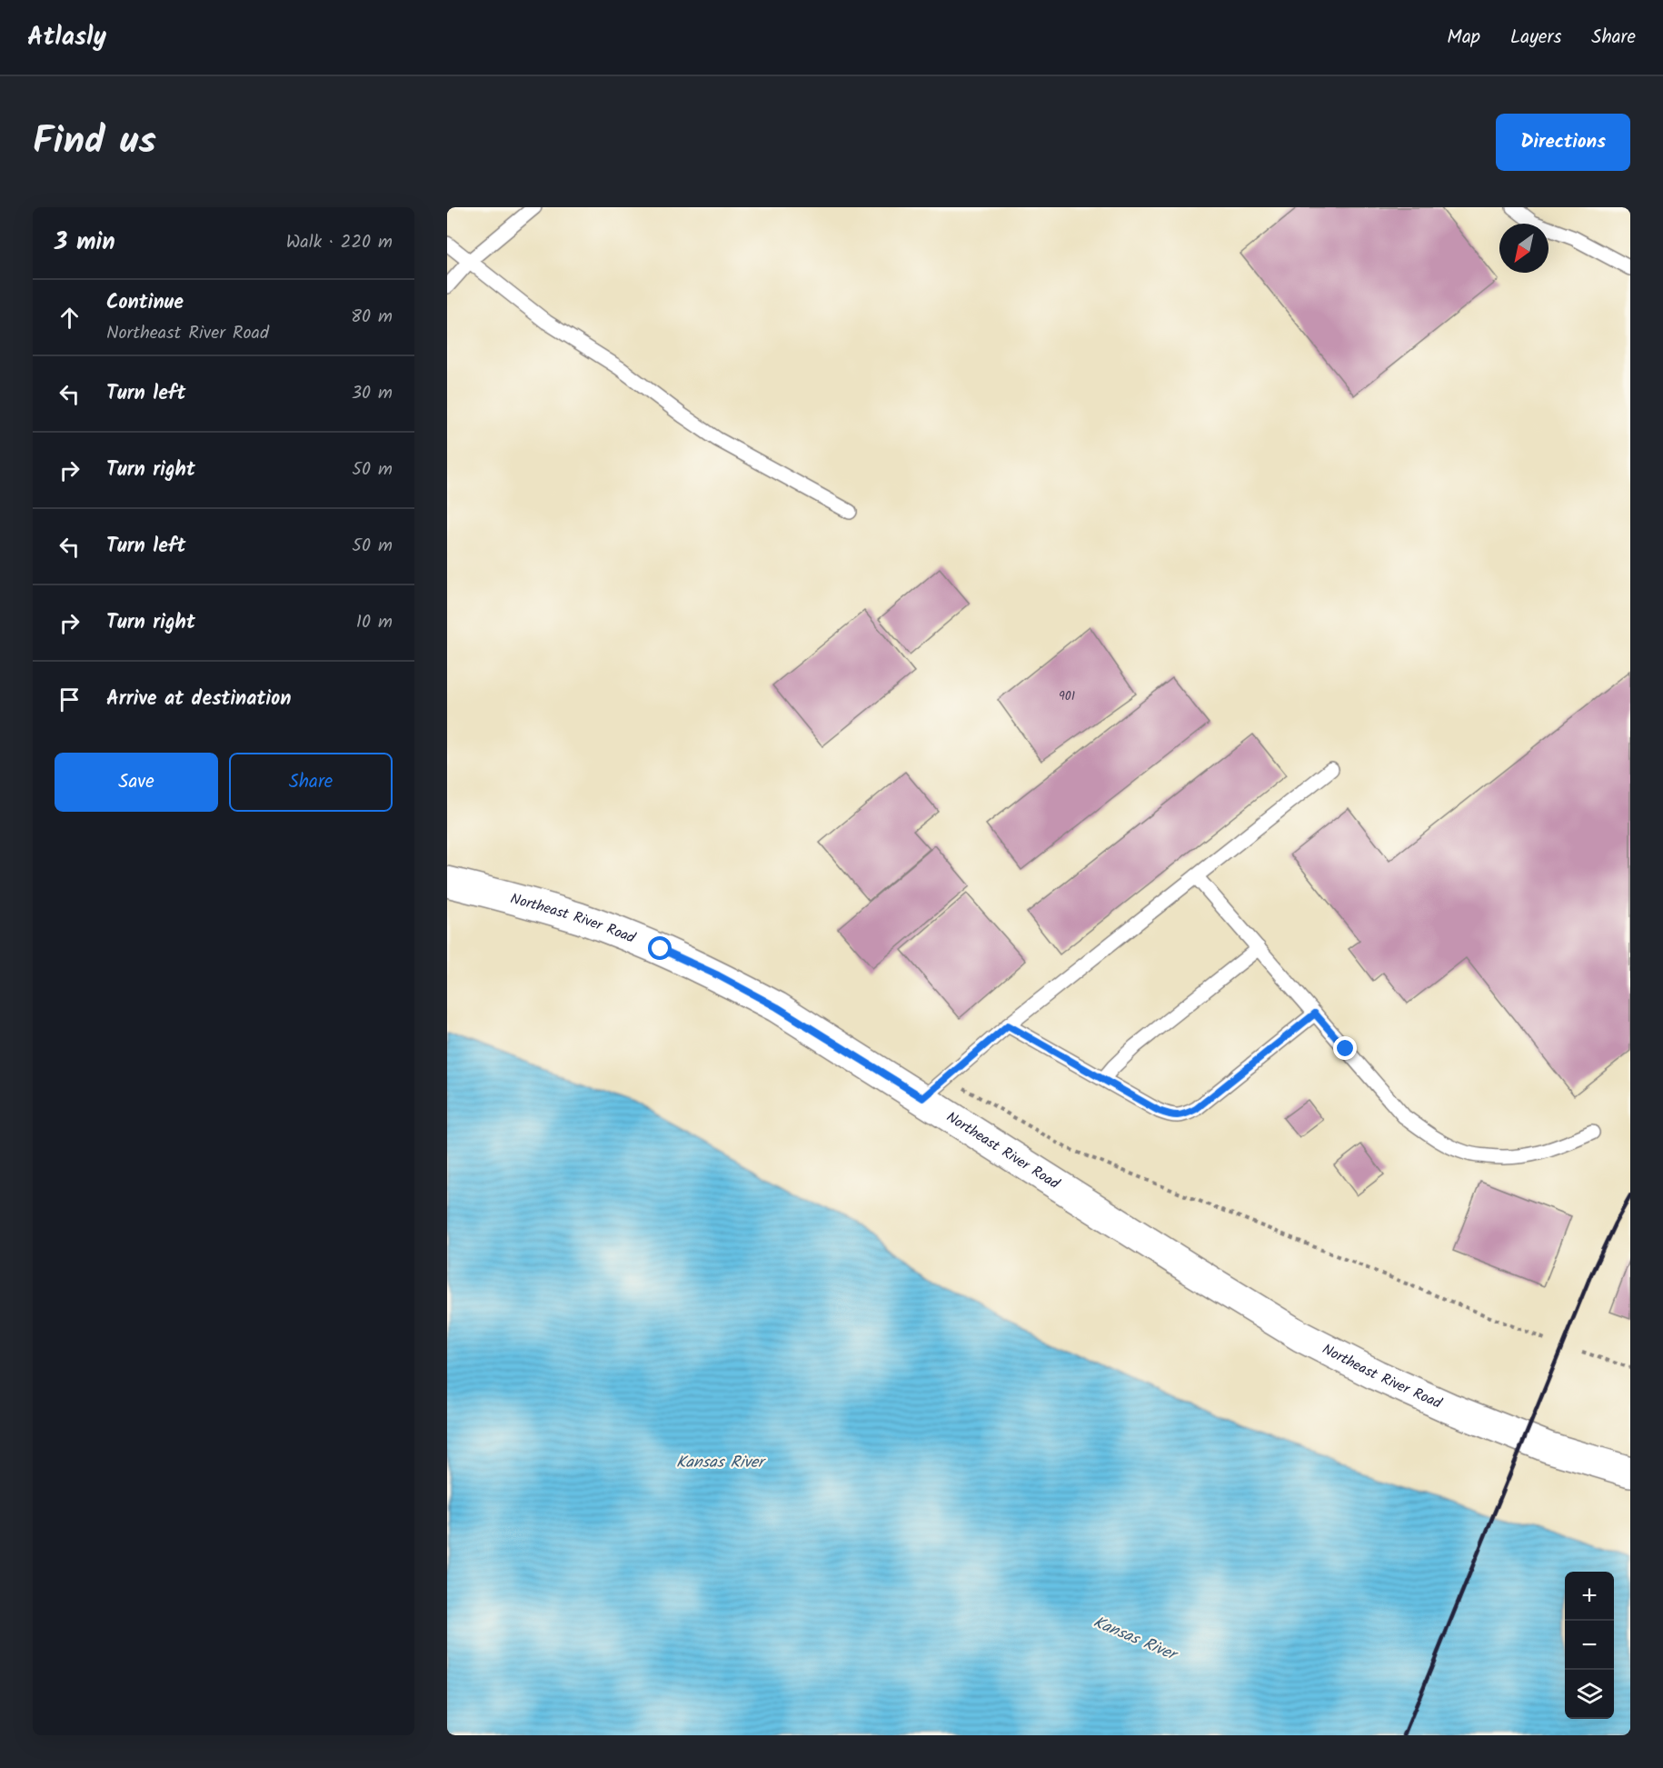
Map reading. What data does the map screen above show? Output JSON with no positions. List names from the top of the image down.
{
  "streets": {
    "street": ["Northeast River Road"]
  },
  "water": ["Kansas River"],
  "house_numbers": ["901"],
  "north": "bottom left",
  "page": {
    "header": "Atlasly",
    "nav": ["Map", "Layers", "Share"],
    "title": "Find us",
    "buttons": [
      "Directions",
      ["Save", "Share"]
    ],
    "heading": ["3 min", "Walk · 220 m"],
    "list": [
      ["Continue", "Northeast River Road", "80 m"],
      ["Turn left", "30 m"],
      ["Turn right", "50 m"],
      ["Turn left", "50 m"],
      ["Turn right", "10 m"],
      "Arrive at destination"
    ],
    "map_buttons": ["+", "−"]
  }
}
